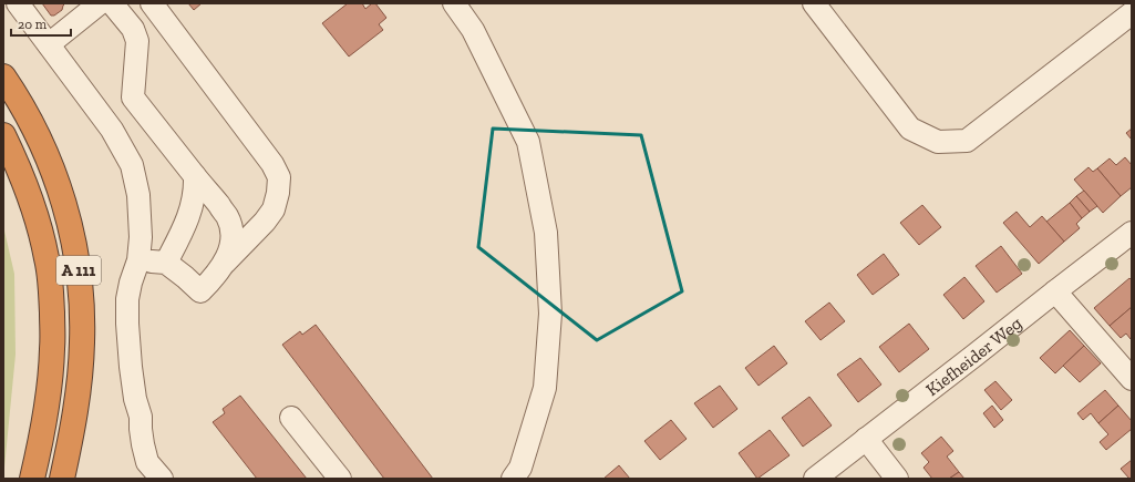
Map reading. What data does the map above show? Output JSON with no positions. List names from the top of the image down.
{
  "streets": {
    "highway": ["A 111"],
    "street": ["Kiefheider Weg"]
  },
  "scale_bar": "20 m"
}
